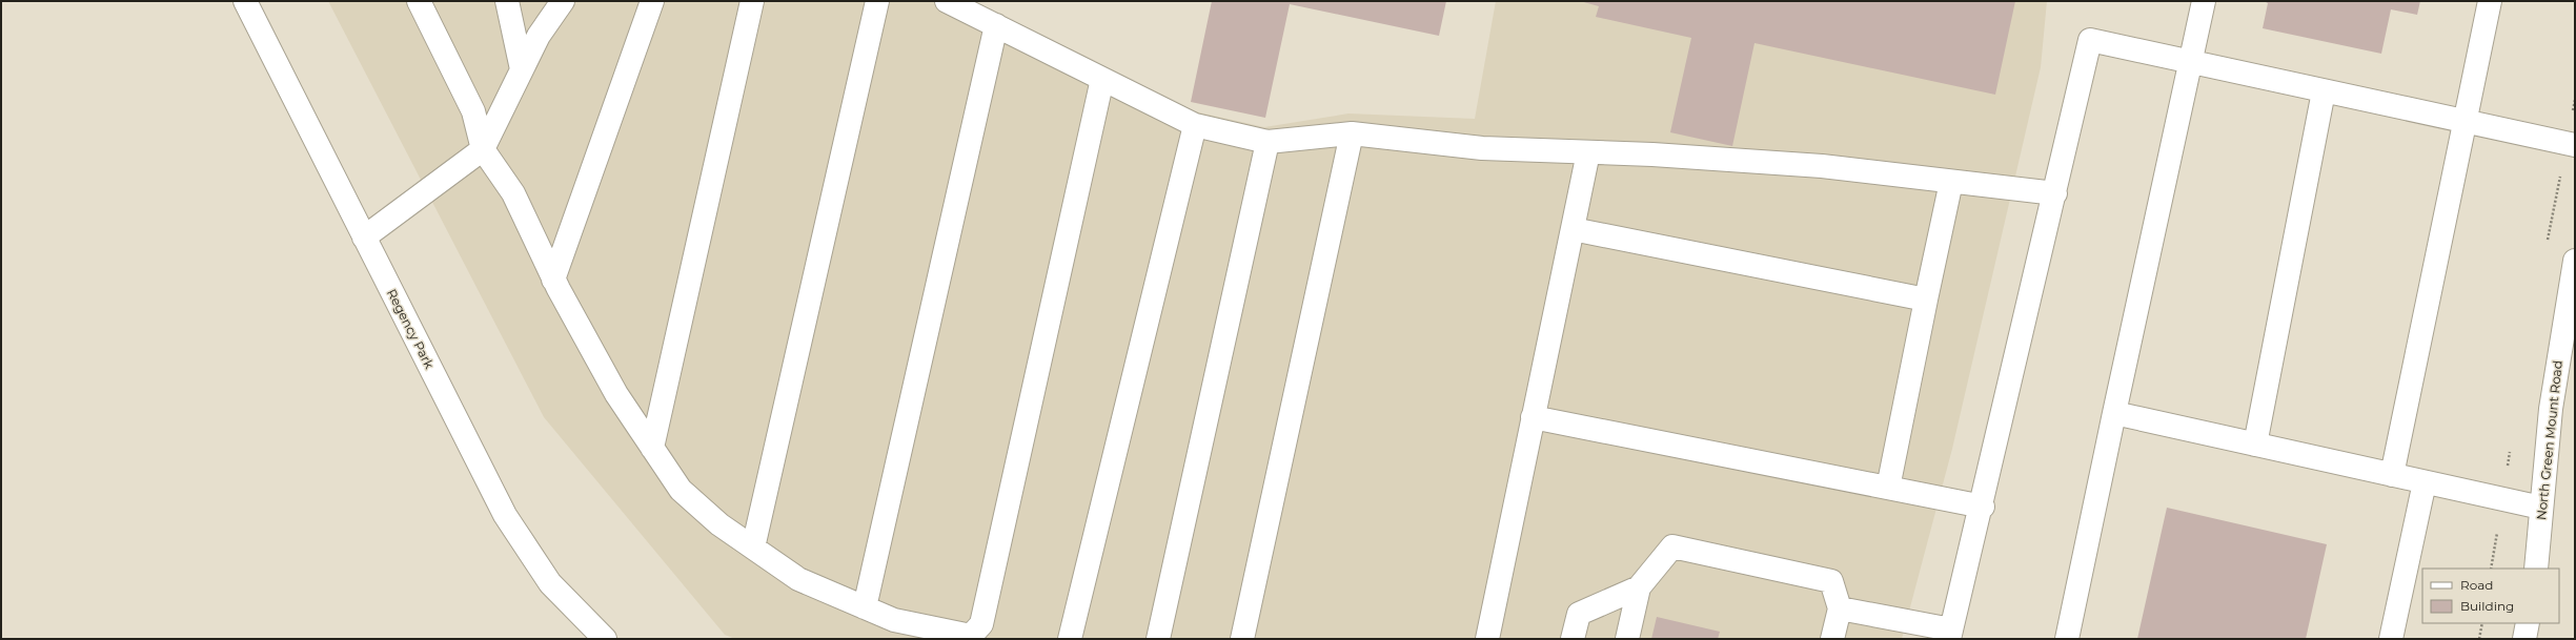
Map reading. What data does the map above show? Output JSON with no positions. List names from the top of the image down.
{
  "streets": {
    "street": ["Regency Park", "North Green Mount Road"]
  },
  "legend": ["Road", "Building"]
}
